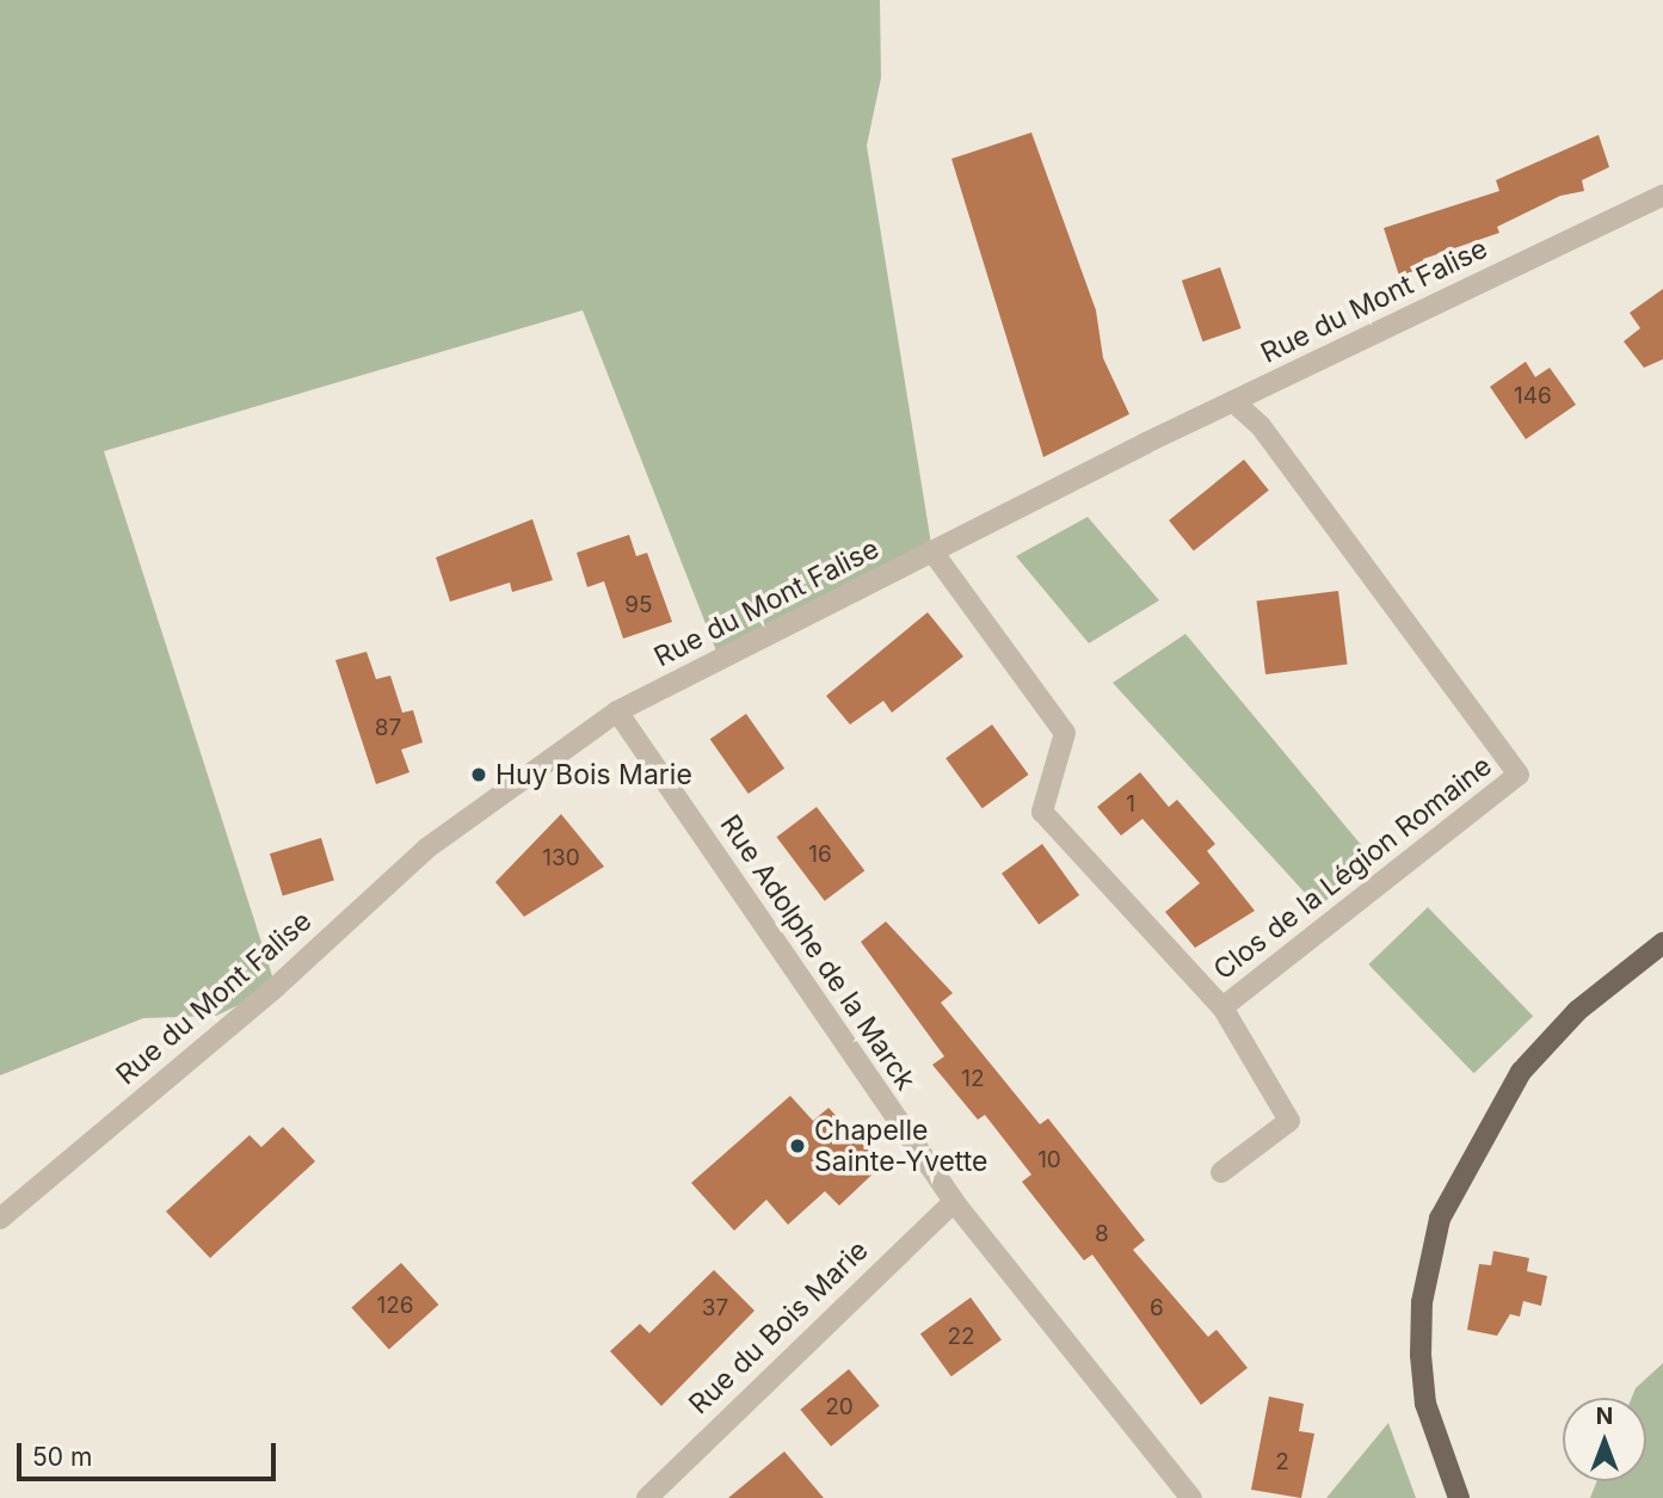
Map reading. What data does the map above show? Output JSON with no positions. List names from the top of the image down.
{
  "streets": {
    "street": [
      "Rue du Mont Falise",
      "Clos de la Légion Romaine",
      "Rue Adolphe de la Marck",
      "Rue du Bois Marie"
    ]
  },
  "crossings": [
    ["Rue du Mont Falise", "Clos de la Légion Romaine"],
    ["Rue du Mont Falise", "Rue Adolphe de la Marck"],
    ["Rue Adolphe de la Marck", "Rue du Bois Marie"]
  ],
  "places": ["Huy Bois Marie", "Chapelle Sainte-Yvette"],
  "house_numbers": [
    "146",
    "95",
    "87",
    "1",
    "16",
    "130",
    "12",
    "10",
    "8",
    "126",
    "37",
    "6",
    "22",
    "20",
    "2"
  ],
  "scale_bar": "50 m",
  "north": "top"
}
